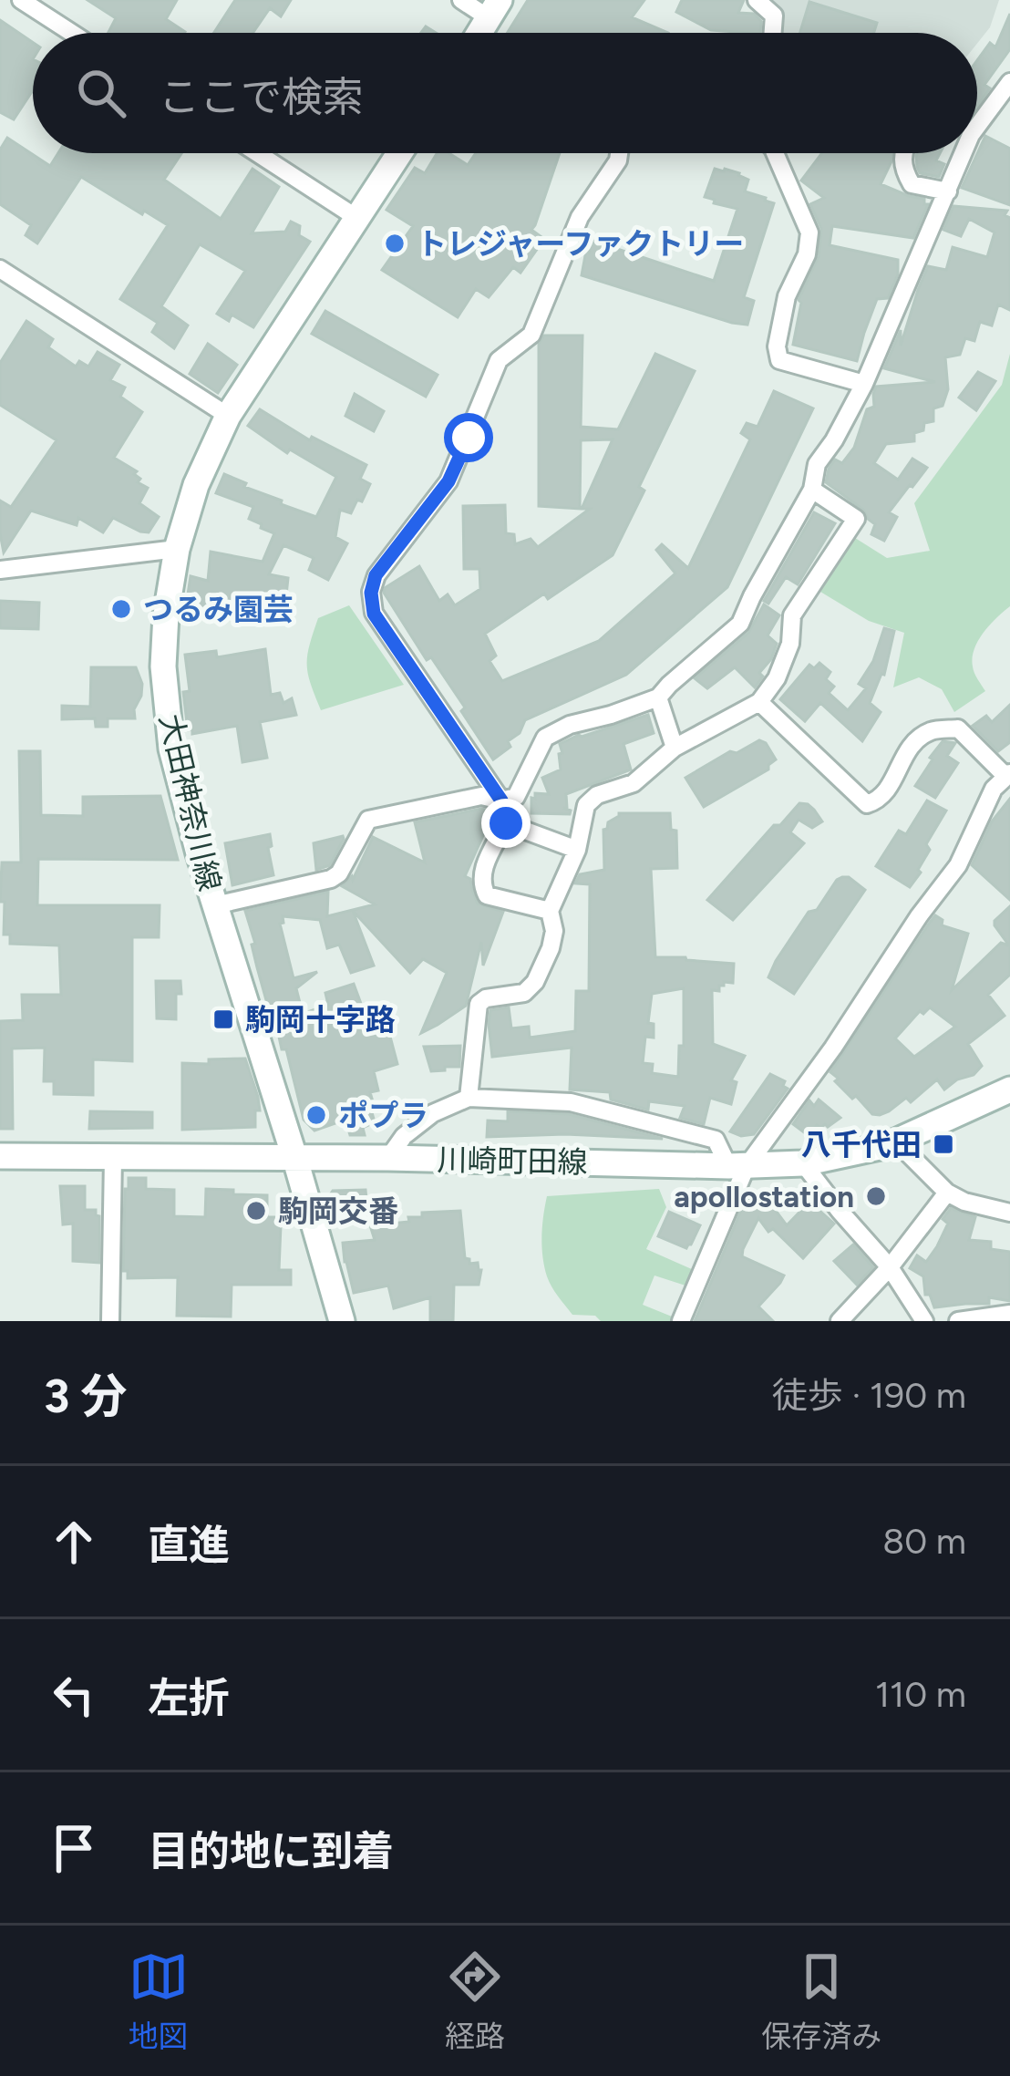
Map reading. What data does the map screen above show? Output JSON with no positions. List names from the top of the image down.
{
  "streets": {
    "main road": ["大田神奈川線", "川崎町田線"]
  },
  "crossings": [
    ["大田神奈川線", "川崎町田線"]
  ],
  "places": {
    "other": [
      "トレジャーファクトリー",
      "つるみ園芸",
      "ポプラ",
      "apollostation",
      "駒岡交番"
    ],
    "transit": ["駒岡十字路", "八千代田"]
  },
  "page": {
    "search": "ここで検索",
    "heading": ["3 分", "徒歩 · 190 m"],
    "list": [
      ["直進", "80 m"],
      ["左折", "110 m"],
      "目的地に到着"
    ],
    "nav": ["地図", "経路", "保存済み"]
  }
}
